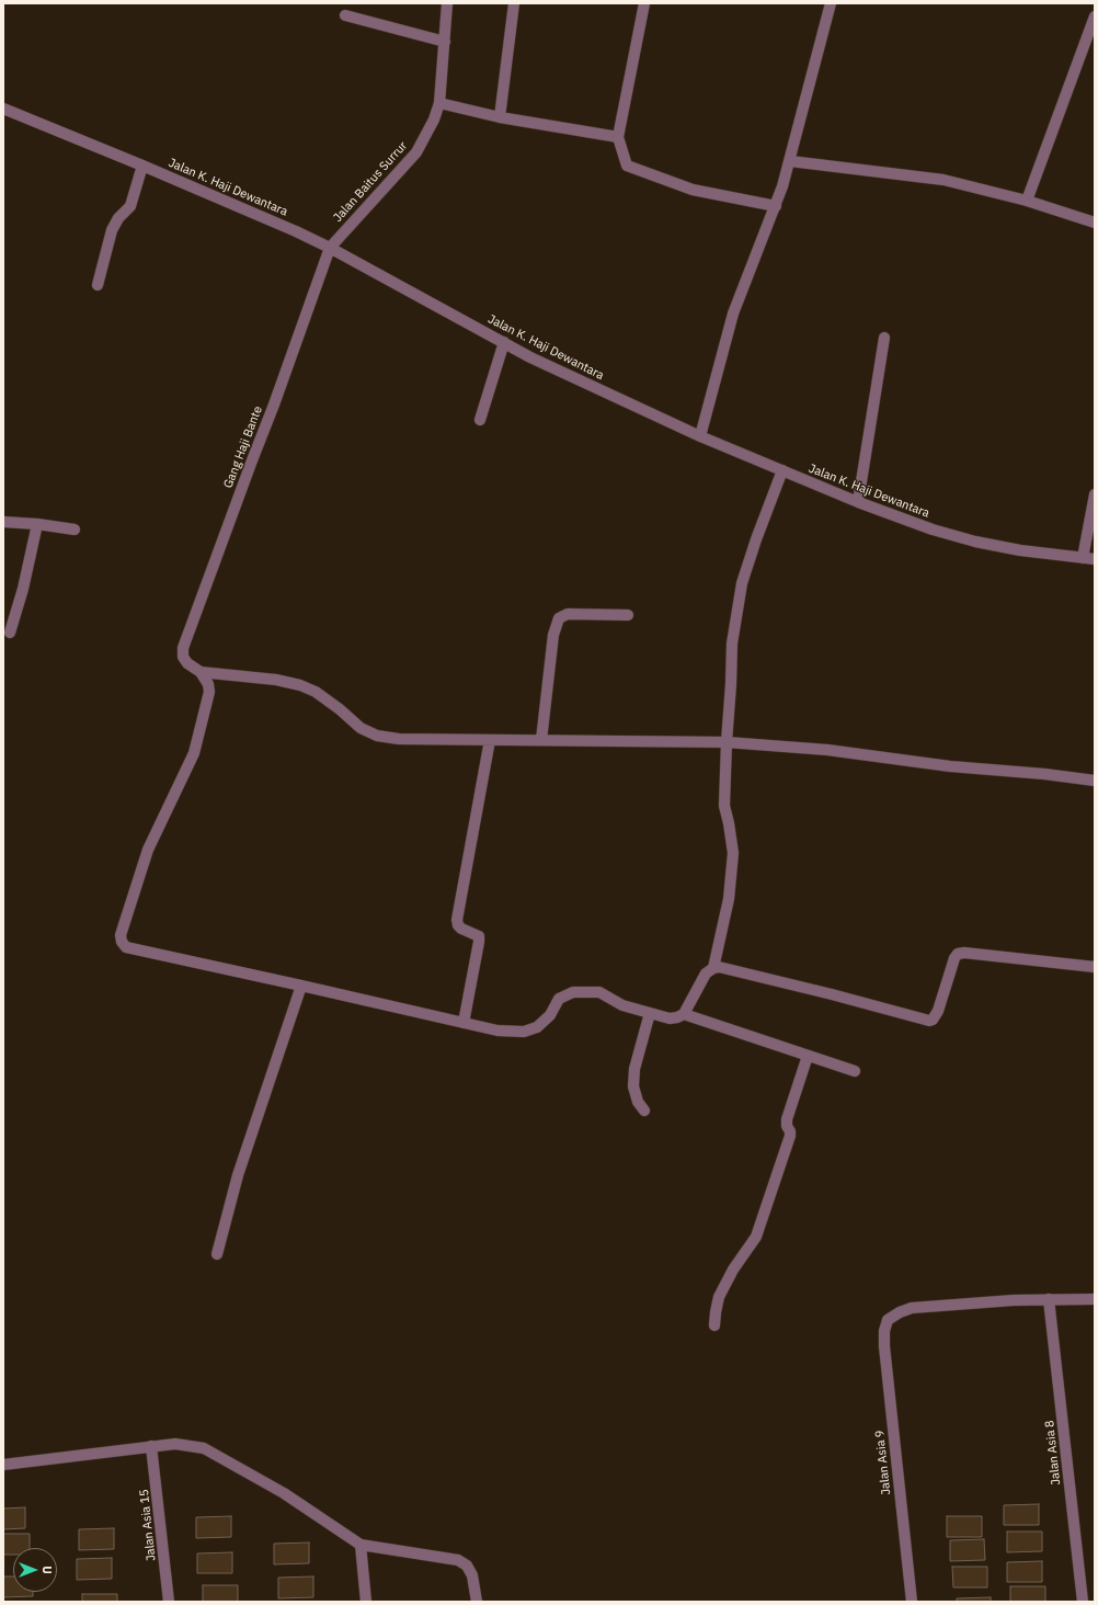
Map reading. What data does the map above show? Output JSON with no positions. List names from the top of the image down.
{
  "streets": {
    "street": [
      "Jalan Baitus Surrur",
      "Jalan K. Haji Dewantara",
      "Gang Haji Bante",
      "Jalan Asia 8",
      "Jalan Asia 9",
      "Jalan Asia 15"
    ]
  },
  "crossings": [
    ["Jalan Baitus Surrur", "Jalan K. Haji Dewantara"],
    ["Jalan Baitus Surrur", "Gang Haji Bante"],
    ["Jalan K. Haji Dewantara", "Gang Haji Bante"],
    ["Jalan Asia 8", "Jalan Asia 9"]
  ],
  "north": "right"
}
